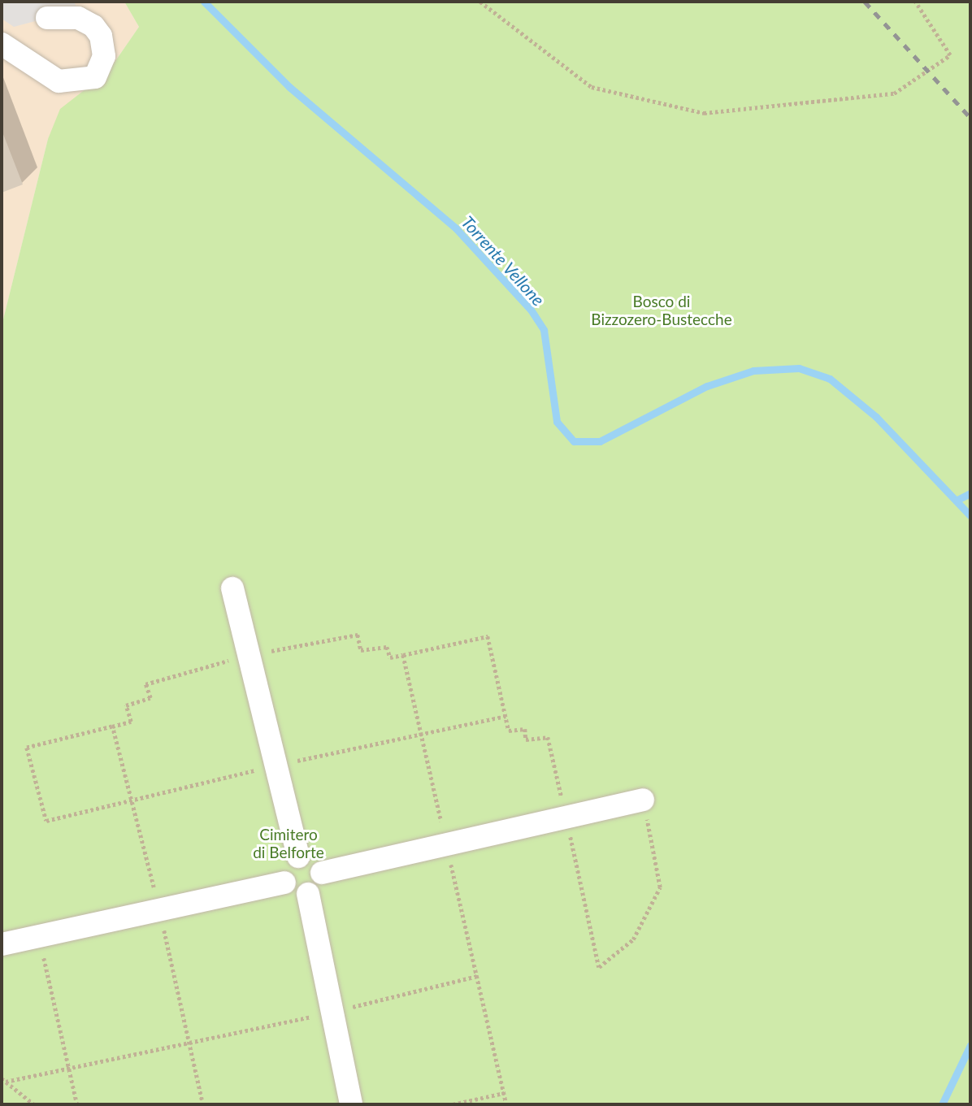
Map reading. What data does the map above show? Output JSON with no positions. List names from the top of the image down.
{
  "water": ["Torrente Vellone"],
  "parks": ["Bosco di Bizzozero-Bustecche", "Cimitero di Belforte"]
}
